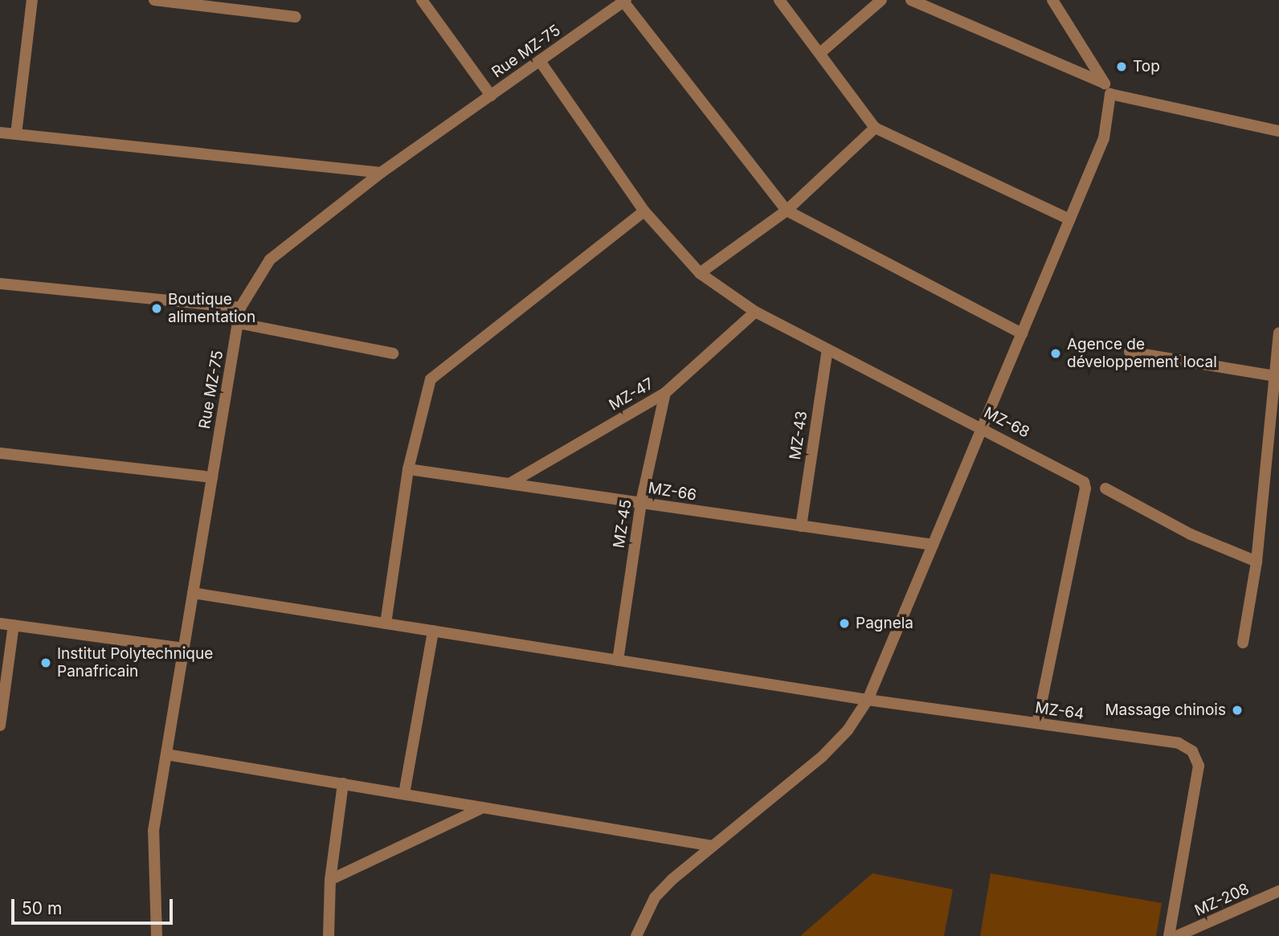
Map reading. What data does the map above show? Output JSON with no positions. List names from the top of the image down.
{
  "streets": {
    "street": [
      "Rue MZ-75",
      "MZ-47",
      "MZ-68",
      "MZ-43",
      "MZ-66",
      "MZ-45",
      "MZ-64",
      "MZ-208"
    ]
  },
  "crossings": [
    ["Rue MZ-75", "MZ-68"],
    ["Rue MZ-75", "MZ-64"],
    ["MZ-47", "MZ-68"],
    ["MZ-47", "MZ-66"],
    ["MZ-47", "MZ-45"],
    ["MZ-68", "MZ-43"],
    ["MZ-68", "MZ-64"],
    ["MZ-43", "MZ-66"],
    ["MZ-66", "MZ-45"],
    ["MZ-45", "MZ-64"]
  ],
  "places": [
    "Top",
    "Boutique alimentation",
    "Agence de développement local",
    "Pagnela",
    "Institut Polytechnique Panafricain",
    "Massage chinois"
  ],
  "scale_bar": "50 m"
}
